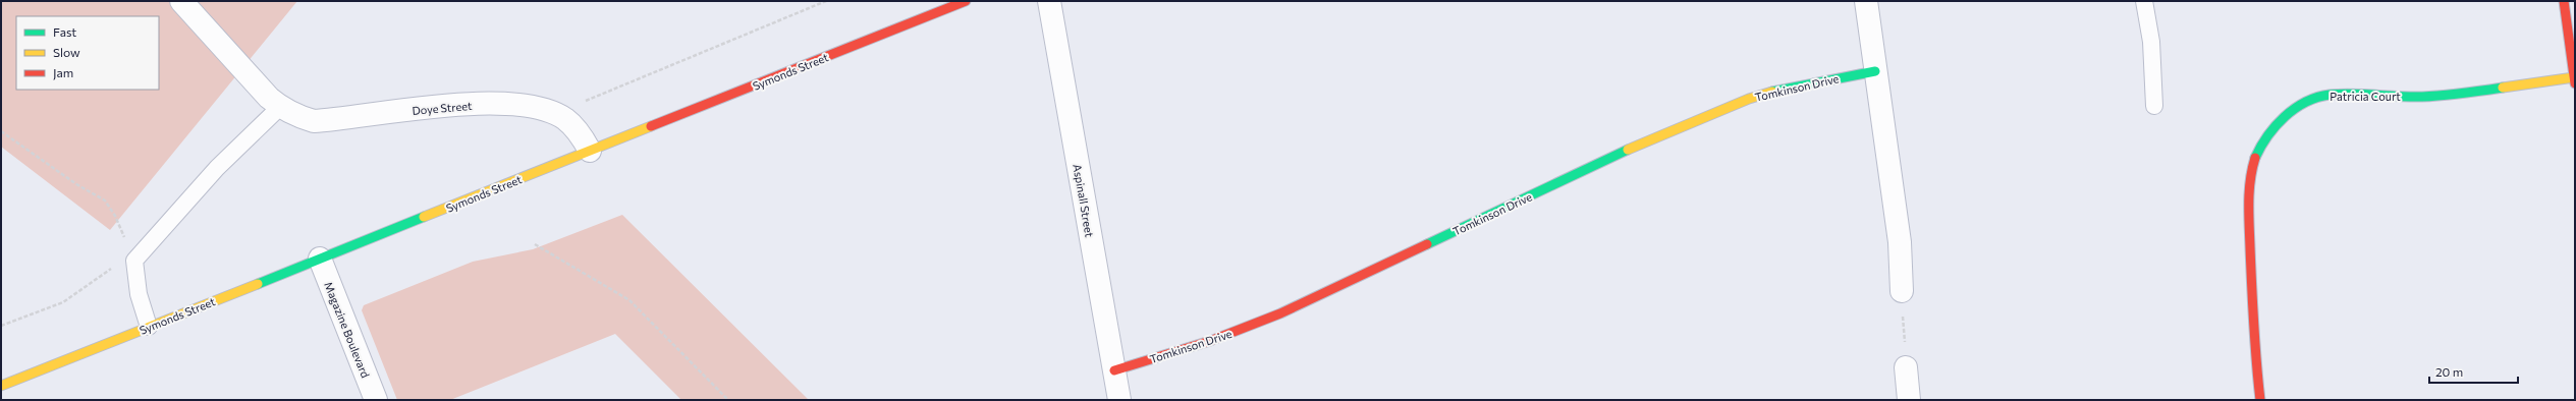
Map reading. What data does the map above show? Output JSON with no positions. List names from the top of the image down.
{
  "streets": {
    "street": [
      "Symonds Street",
      "Tomkinson Drive",
      "Patricia Court",
      "Doye Street",
      "Aspinall Street",
      "Magazine Boulevard"
    ]
  },
  "crossings": [
    ["Symonds Street", "Doye Street"],
    ["Symonds Street", "Magazine Boulevard"],
    ["Tomkinson Drive", "Aspinall Street"]
  ],
  "legend": ["Fast", "Slow", "Jam"],
  "scale_bar": "20 m"
}
